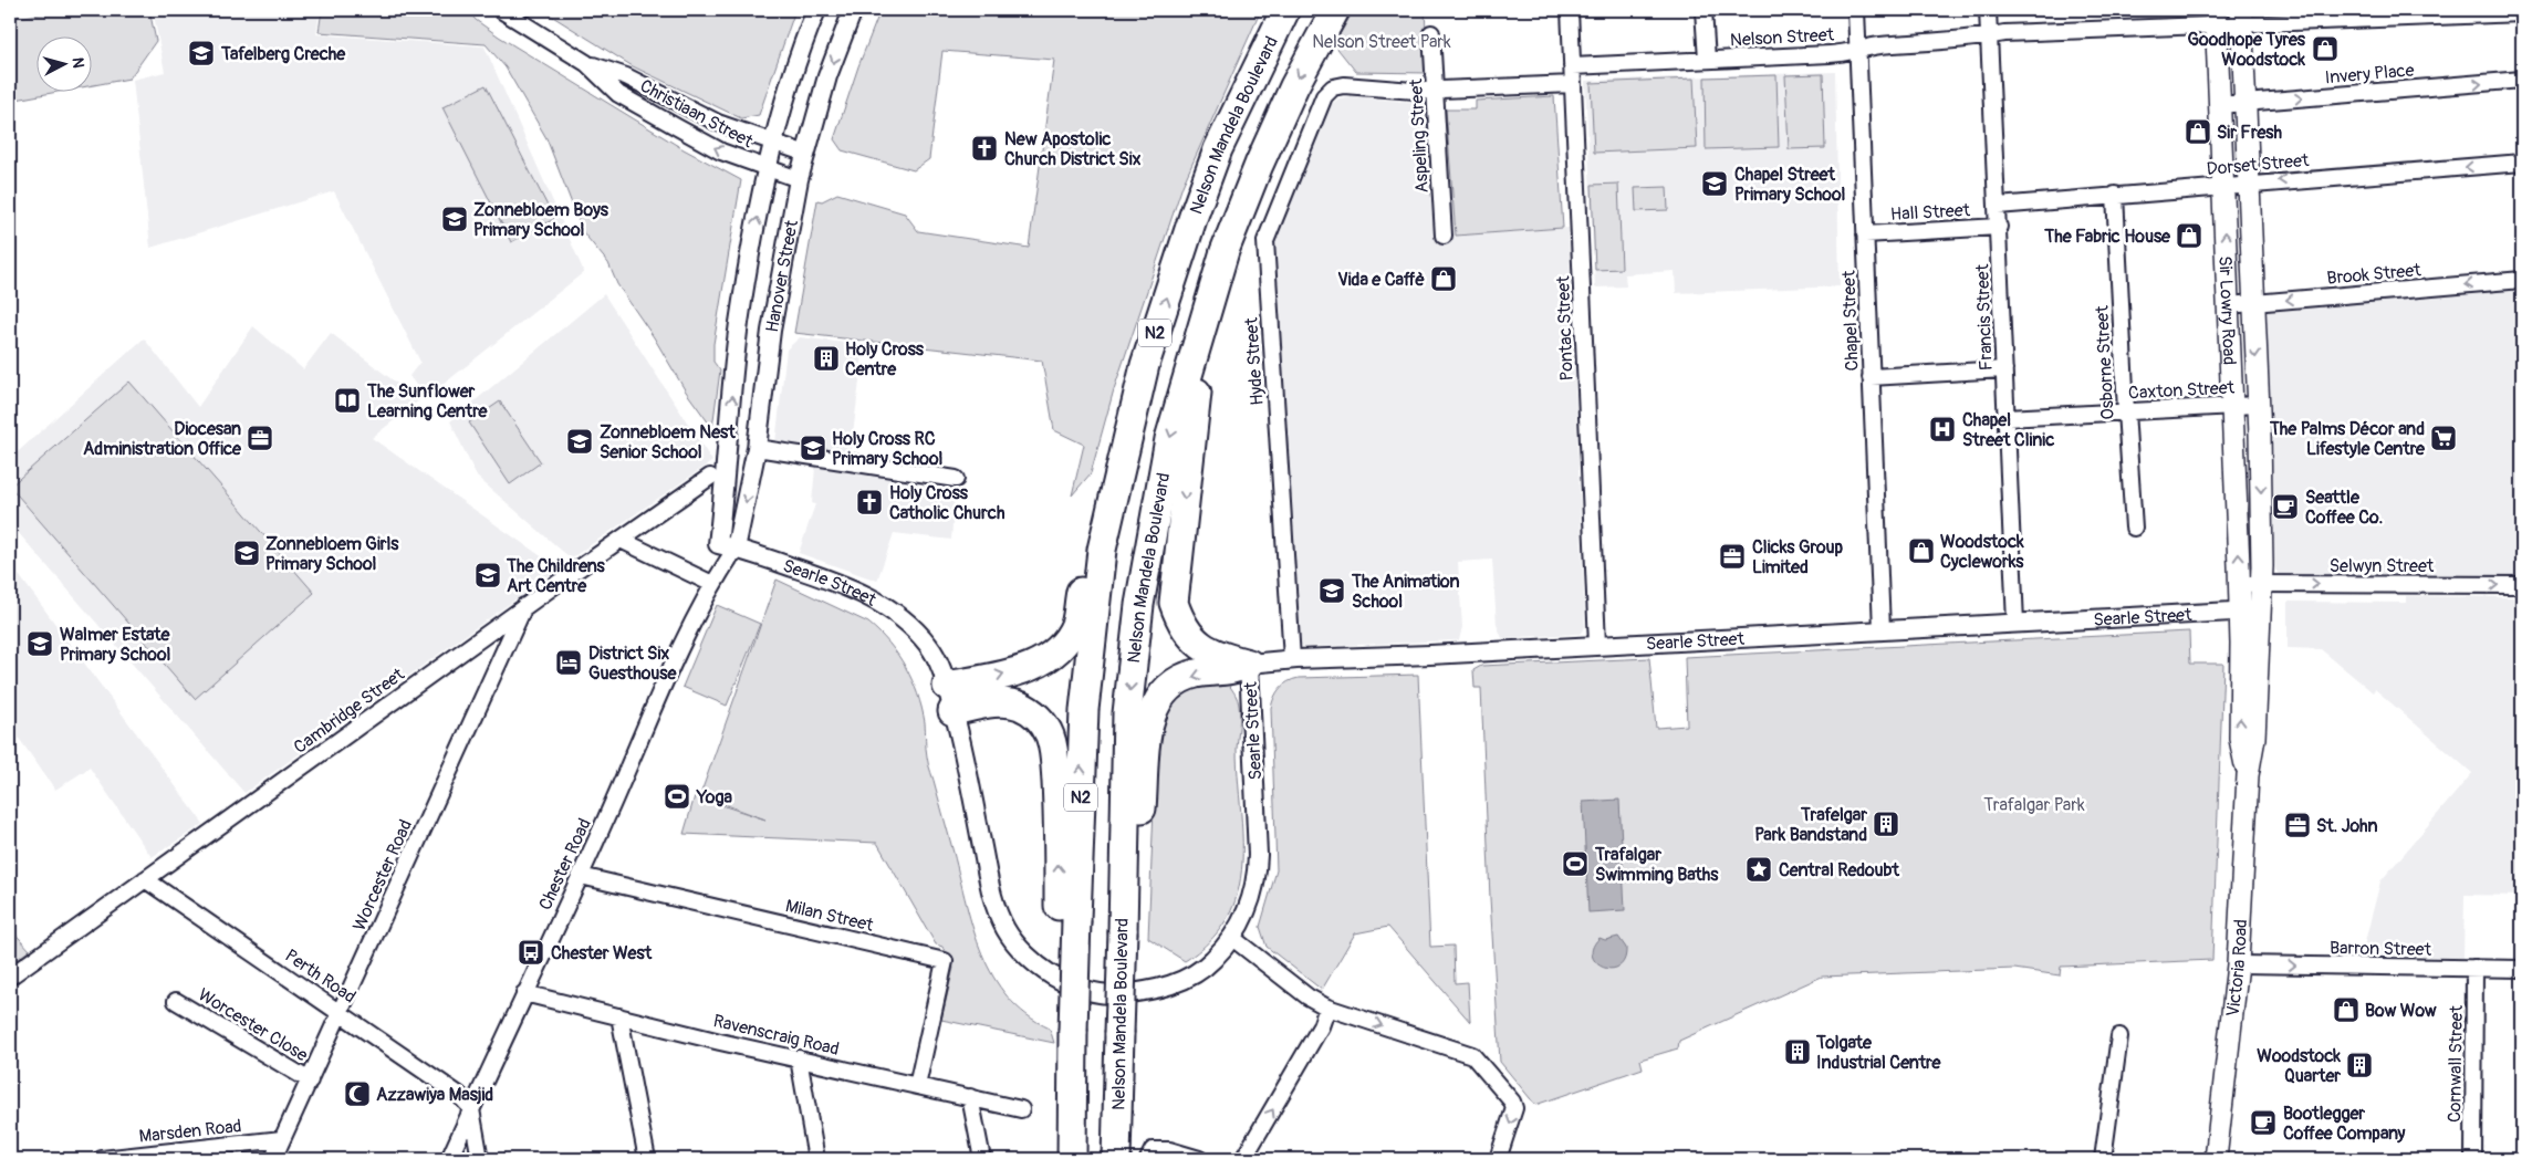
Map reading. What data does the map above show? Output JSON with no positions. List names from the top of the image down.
{
  "streets": {
    "highway": ["Nelson Mandela Boulevard", "N2"],
    "main road": ["Sir Lowry Road", "Victoria Road"],
    "street": [
      "Nelson Street",
      "Invery Place",
      "Christiaan Street",
      "Aspeling Street",
      "Dorset Street",
      "Hall Street",
      "Brook Street",
      "Hanover Street",
      "Francis Street",
      "Chapel Street",
      "Pontac Street",
      "Hyde Street",
      "Osborne Street",
      "Caxton Street",
      "Selwyn Street",
      "Searle Street",
      "Cambridge Street",
      "Chester Road",
      "Worcester Road",
      "Milan Street",
      "Barron Street",
      "Perth Road",
      "Worcester Close",
      "Ravenscraig Road",
      "Cornwall Street",
      "Marsden Road"
    ]
  },
  "crossings": [
    ["Nelson Street", "Sir Lowry Road"],
    ["Nelson Street", "Francis Street"],
    ["Nelson Street", "Chapel Street"],
    ["Nelson Street", "Pontac Street"],
    ["Invery Place", "Sir Lowry Road"],
    ["Christiaan Street", "Hanover Street"],
    ["Aspeling Street", "Hyde Street"],
    ["Dorset Street", "Sir Lowry Road"],
    ["Dorset Street", "Francis Street"],
    ["Dorset Street", "Osborne Street"],
    ["Hall Street", "Francis Street"],
    ["Hall Street", "Chapel Street"],
    ["Brook Street", "Sir Lowry Road"],
    ["Hanover Street", "Searle Street"],
    ["Hanover Street", "Chester Road"],
    ["Sir Lowry Road", "Caxton Street"],
    ["Sir Lowry Road", "Selwyn Street"],
    ["Sir Lowry Road", "Searle Street"],
    ["Sir Lowry Road", "Victoria Road"],
    ["Francis Street", "Caxton Street"],
    ["Francis Street", "Searle Street"],
    ["Chapel Street", "Searle Street"],
    ["Pontac Street", "Searle Street"],
    ["Hyde Street", "Searle Street"],
    ["Osborne Street", "Caxton Street"],
    ["Selwyn Street", "Victoria Road"],
    ["Searle Street", "Chester Road"],
    ["Searle Street", "Victoria Road"],
    ["Cambridge Street", "Worcester Road"],
    ["Cambridge Street", "Perth Road"],
    ["Chester Road", "Milan Street"],
    ["Chester Road", "Perth Road"],
    ["Chester Road", "Ravenscraig Road"],
    ["Worcester Road", "Perth Road"],
    ["Worcester Road", "Worcester Close"],
    ["Worcester Road", "Marsden Road"],
    ["Milan Street", "Ravenscraig Road"],
    ["Barron Street", "Victoria Road"],
    ["Barron Street", "Cornwall Street"]
  ],
  "one_way": [
    "Invery Place",
    "Dorset Street",
    "Brook Street",
    "Selwyn Street",
    "Barron Street"
  ],
  "parks": ["Nelson Street Park", "Trafalgar Park"],
  "places": {
    "shop": [
      "Goodhope Tyres Woodstock",
      "Sir Fresh",
      "The Fabric House",
      "Vida e Caffè",
      "Woodstock Cycleworks",
      "Bow Wow"
    ],
    "school or university": [
      "Tafelberg Creche",
      "Chapel Street Primary School",
      "Zonnebloem Boys Primary School",
      "Zonnebloem Nest Senior School",
      "Holy Cross RC Primary School",
      "Zonnebloem Girls Primary School",
      "The Childrens Art Centre",
      "The Animation School",
      "Walmer Estate Primary School"
    ],
    "church": ["New Apostolic Church District Six", "Holy Cross Catholic Church"],
    "building": [
      "Holy Cross Centre",
      "Trafelgar Park Bandstand",
      "Tolgate Industrial Centre",
      "Woodstock Quarter"
    ],
    "library": ["The Sunflower Learning Centre"],
    "hospital": ["Chapel Street Clinic"],
    "office": ["Diocesan Administration Office", "Clicks Group Limited", "St. John"],
    "supermarket": ["The Palms Décor and Lifestyle Centre"],
    "cafe": ["Seattle Coffee Co.", "Bootlegger Coffee Company"],
    "hotel": ["District Six Guesthouse"],
    "sports": ["Yoga", "Trafalgar Swimming Baths"],
    "place": ["Central Redoubt"],
    "bus stop": ["Chester West"],
    "mosque": ["Azzawiya Masjid"]
  },
  "north": "right"
}
